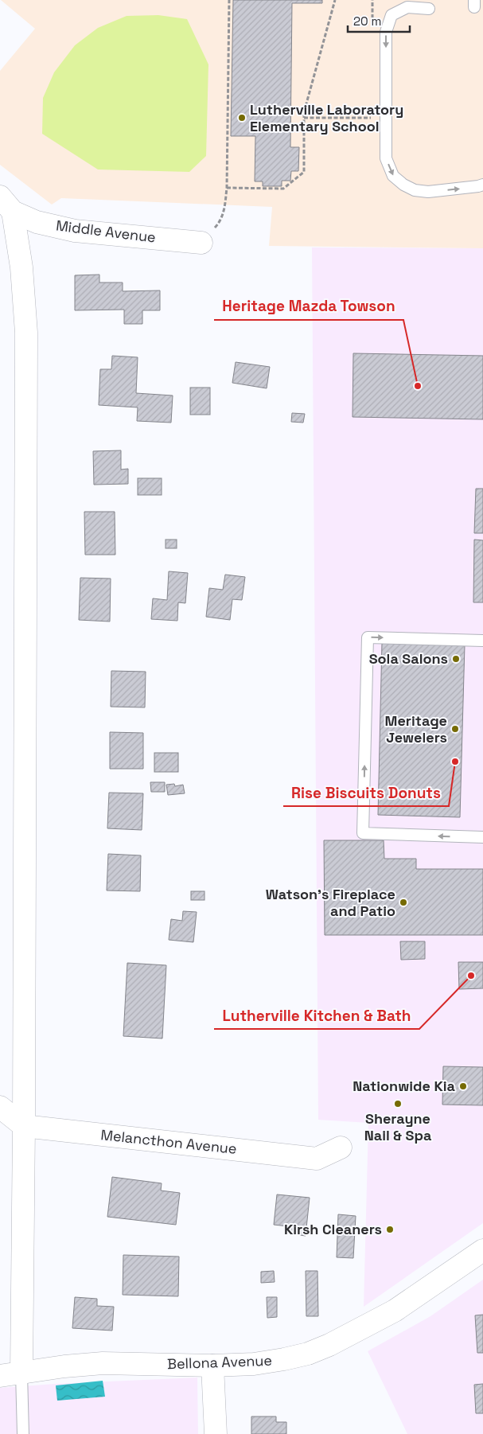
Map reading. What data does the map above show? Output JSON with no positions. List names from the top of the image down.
{
  "streets": {
    "street": ["Middle Avenue", "Melancthon Avenue", "Bellona Avenue"]
  },
  "places": [
    "Lutherville Laboratory Elementary School",
    "Heritage Mazda Towson",
    "Sola Salons",
    "Meritage Jewelers",
    "Rise Biscuits Donuts",
    "Watson's Fireplace and Patio",
    "Lutherville Kitchen & Bath",
    "Nationwide Kia",
    "Sherayne Nail & Spa",
    "Kirsh Cleaners"
  ],
  "scale_bar": "20 m"
}
